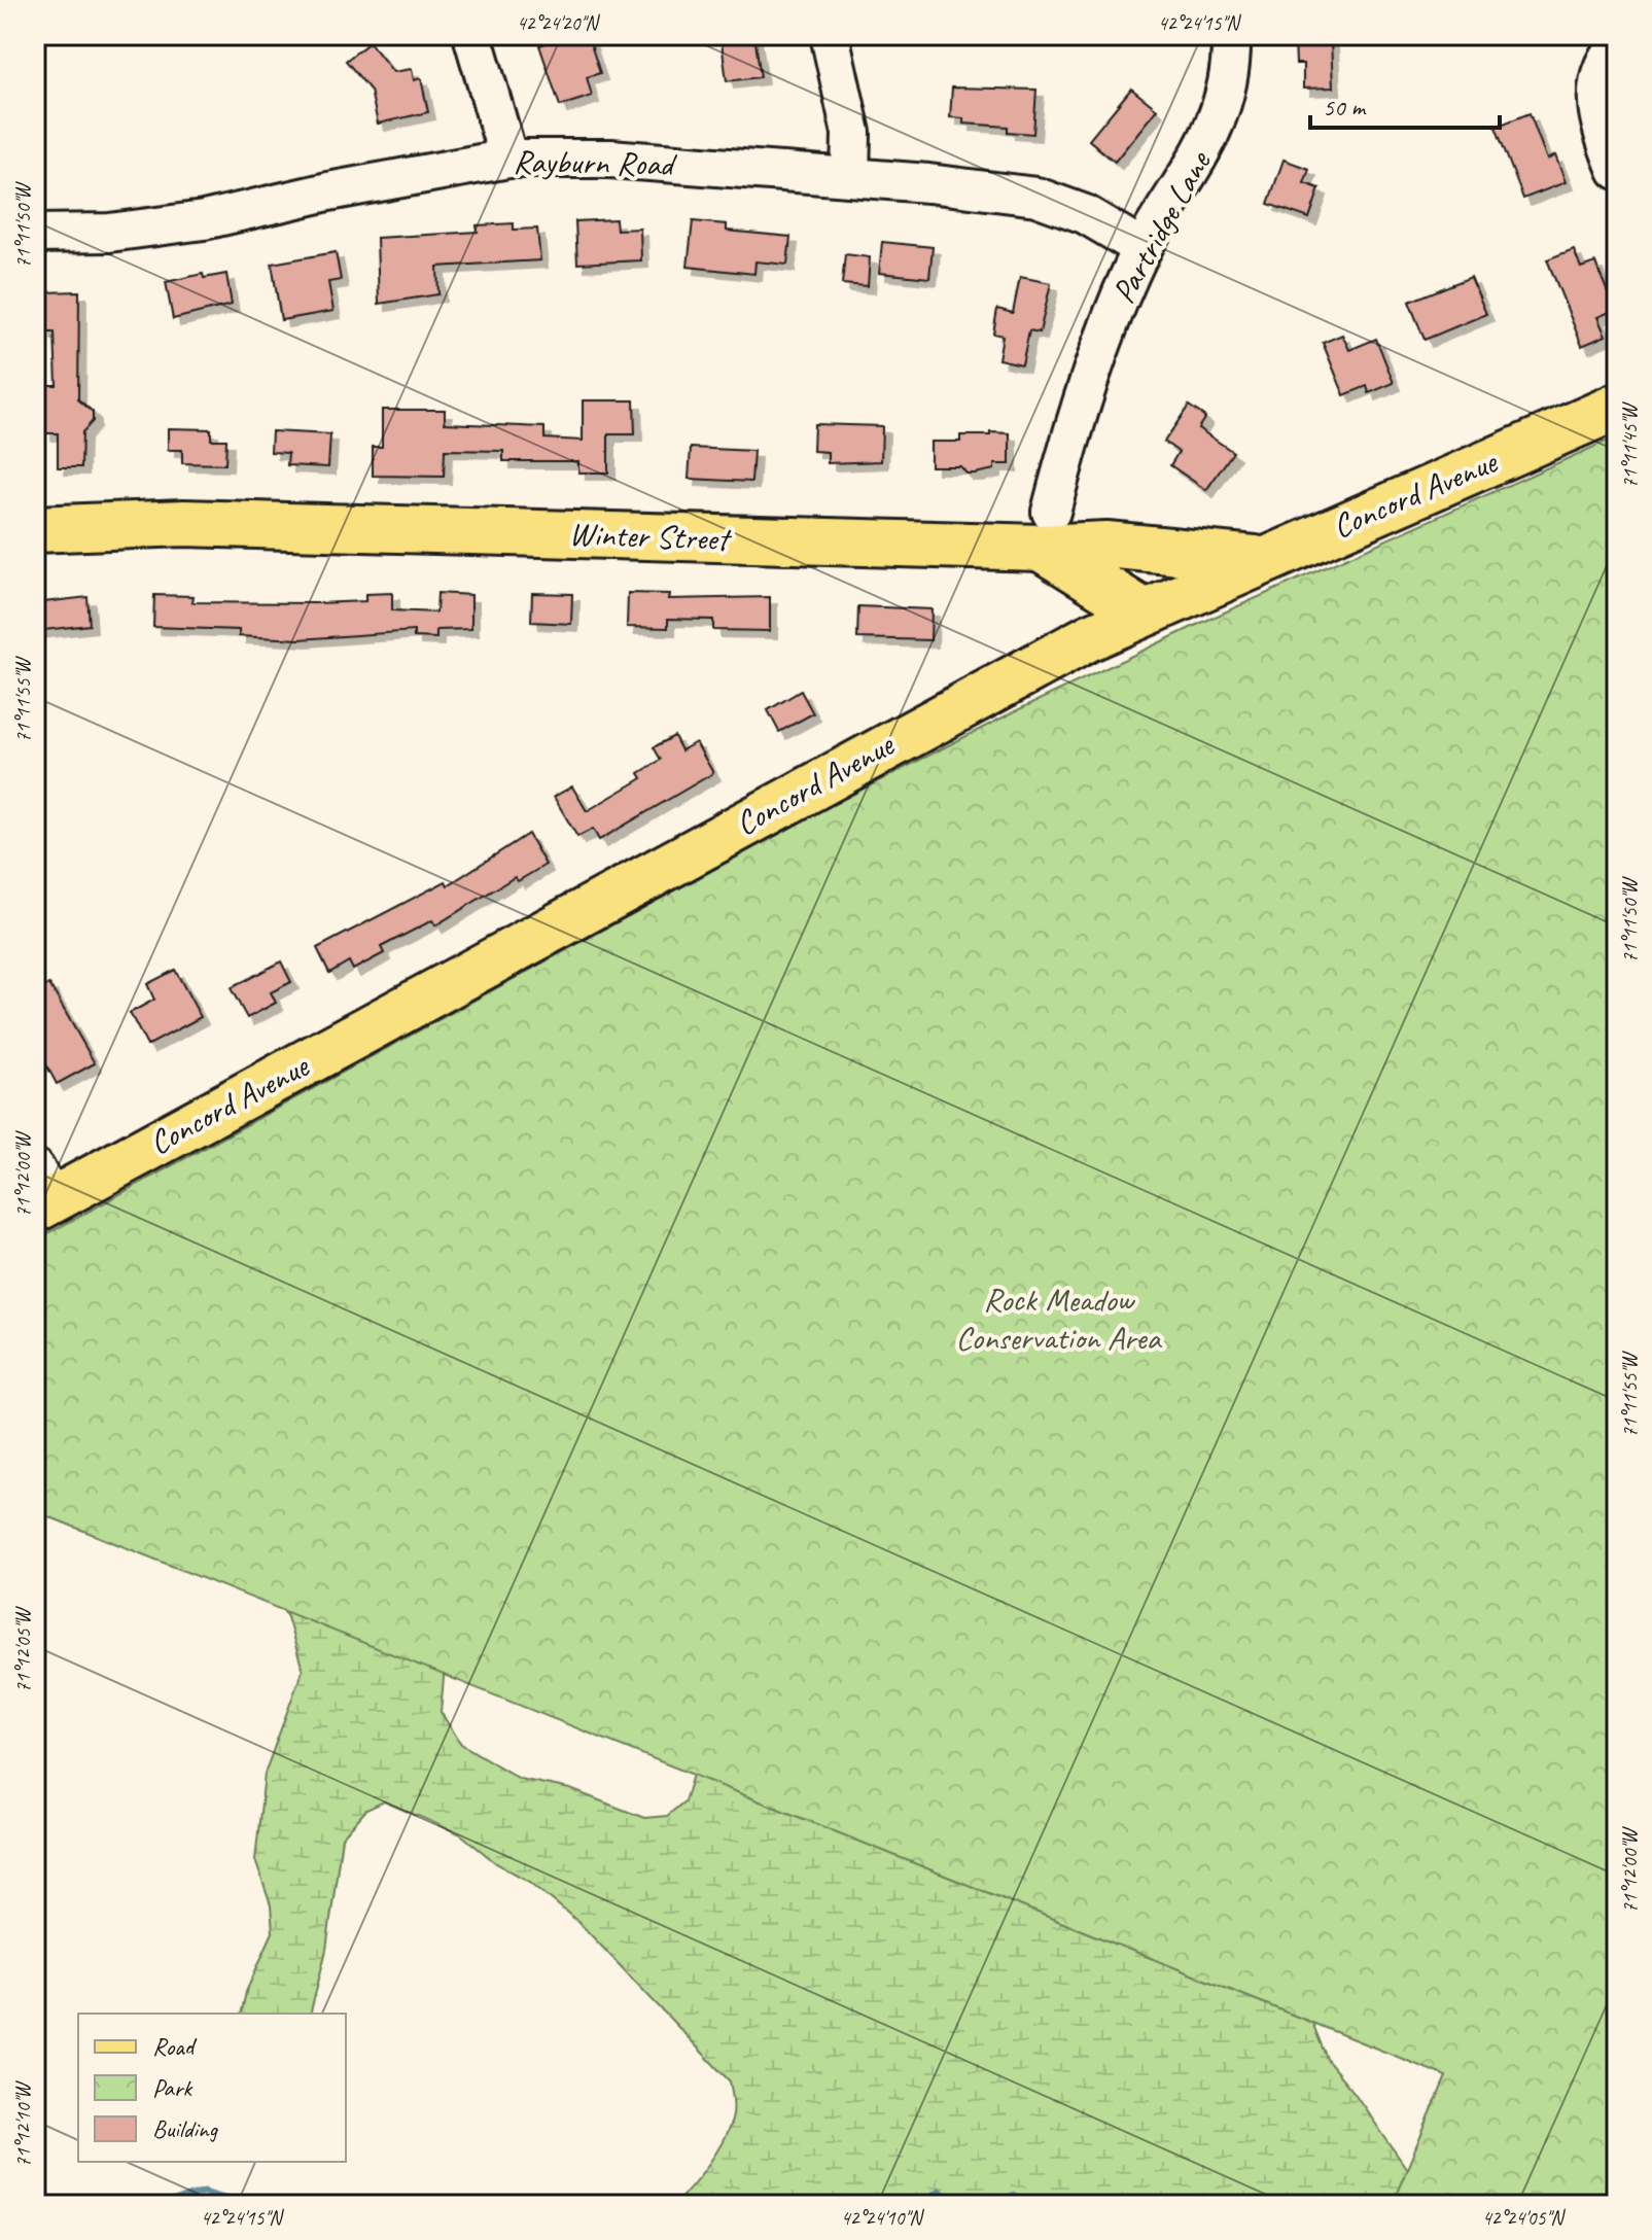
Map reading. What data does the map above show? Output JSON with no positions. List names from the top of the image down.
{
  "streets": {
    "main road": ["Concord Avenue", "Winter Street"],
    "street": ["Rayburn Road", "Partridge Lane"]
  },
  "crossings": [
    ["Rayburn Road", "Partridge Lane"],
    ["Partridge Lane", "Winter Street"],
    ["Concord Avenue", "Winter Street"]
  ],
  "parks": ["Rock Meadow Conservation Area"],
  "legend": ["Road", "Park", "Building"],
  "scale_bar": "50 m",
  "coordinates": [
    "42°24'20\"N",
    "42°24'15\"N",
    "71°11'50\"W",
    "71°11'45\"W",
    "71°11'55\"W",
    "71°12'00\"W",
    "71°12'05\"W",
    "71°12'10\"W",
    "42°24'10\"N",
    "42°24'05\"N"
  ]
}
